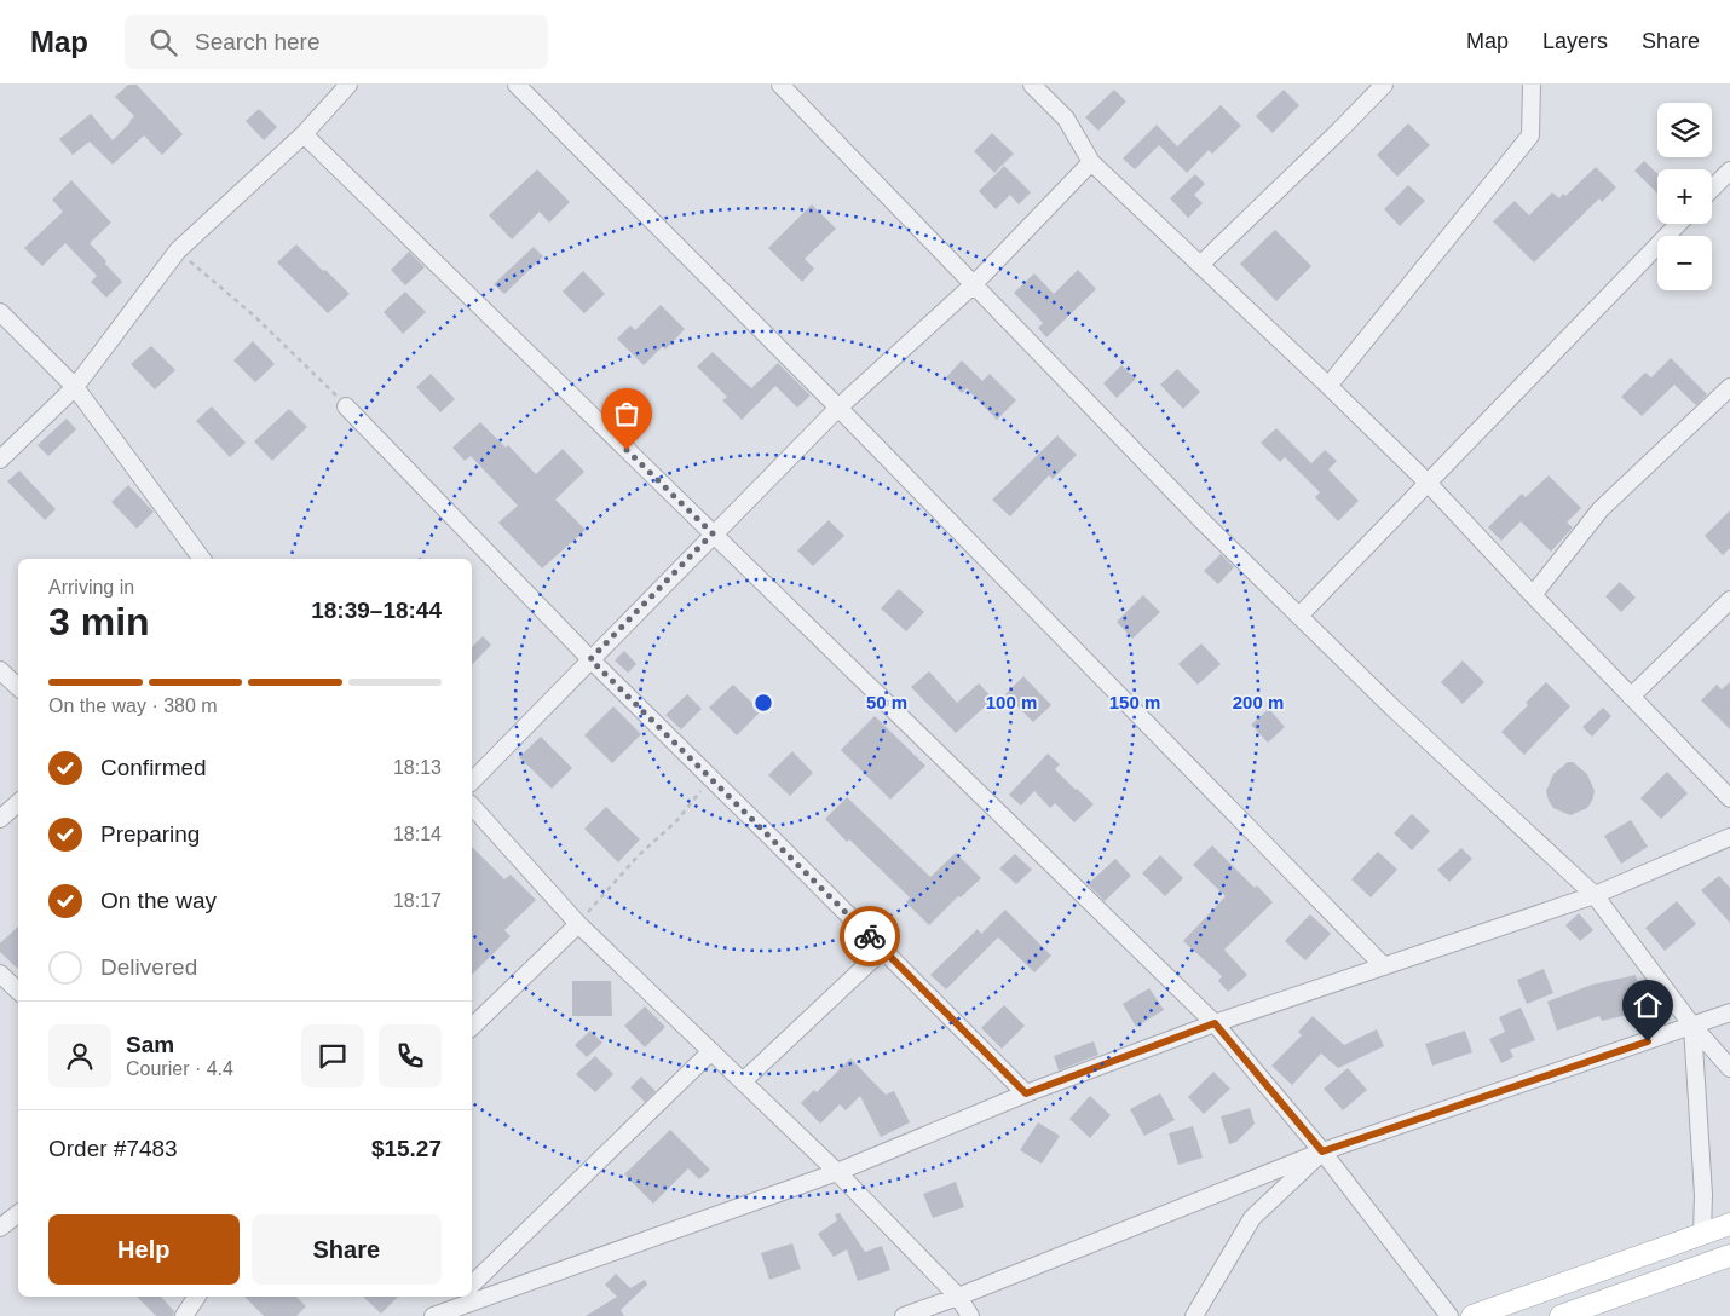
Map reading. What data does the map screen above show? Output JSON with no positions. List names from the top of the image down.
{
  "page": {
    "header": "Map",
    "search": "Search here",
    "nav": ["Map", "Layers", "Share"],
    "map_buttons": ["+", "−"],
    "heading": ["3 min", "Arriving in", "18:39–18:44"],
    "panel": [
      "Sam",
      "Courier · 4.4",
      "Order #7483",
      "$15.27"
    ],
    "bar": "On the way · 380 m",
    "list": [
      ["Confirmed", "18:13"],
      ["Preparing", "18:14"],
      ["On the way", "18:17"],
      "Delivered"
    ],
    "buttons": ["Help", "Share"]
  },
  "rings": [
    "50 m",
    "100 m",
    "150 m",
    "200 m"
  ]
}
